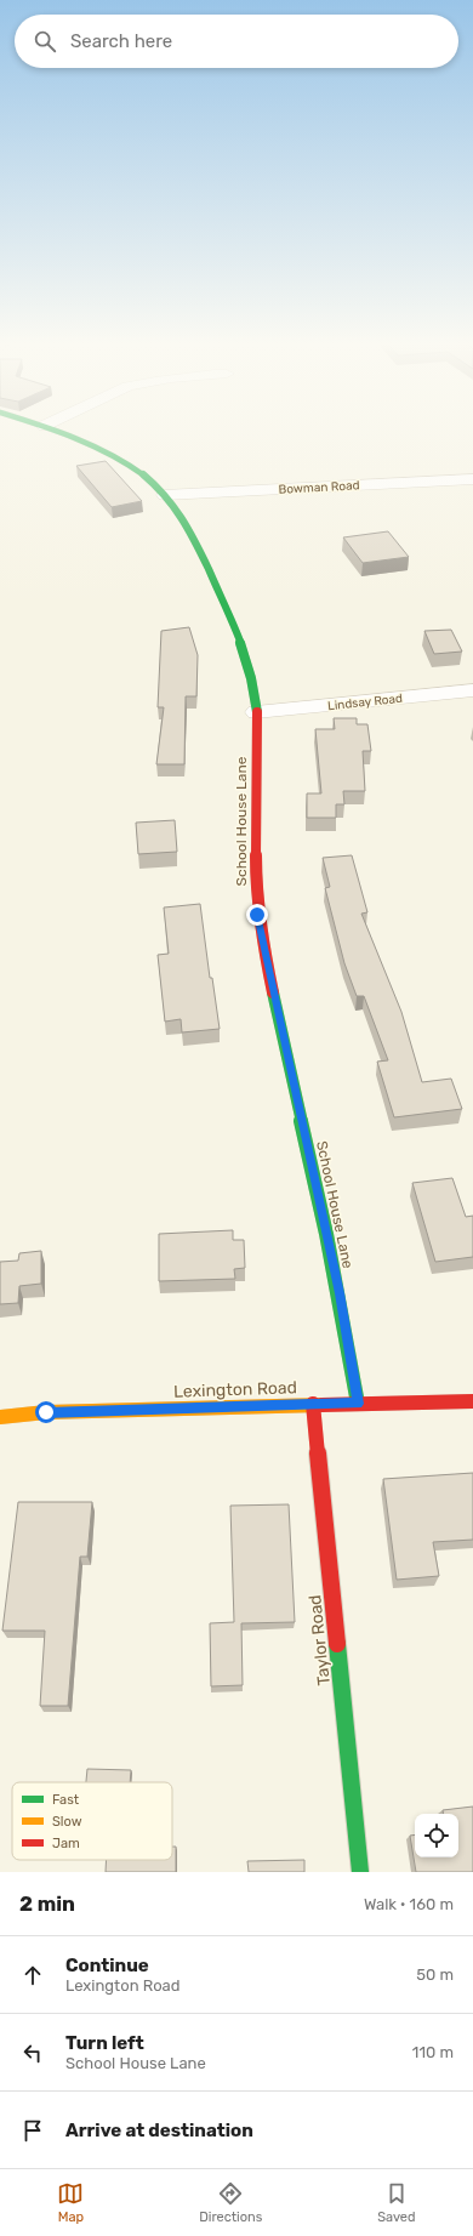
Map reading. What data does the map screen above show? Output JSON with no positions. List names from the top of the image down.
{
  "streets": {
    "street": [
      "Bowman Road",
      "Lindsay Road",
      "School House Lane",
      "Lexington Road",
      "Taylor Road"
    ]
  },
  "crossings": [
    ["Bowman Road", "School House Lane"],
    ["Lindsay Road", "School House Lane"],
    ["School House Lane", "Lexington Road"],
    ["Lexington Road", "Taylor Road"]
  ],
  "legend": ["Fast", "Slow", "Jam"],
  "page": {
    "search": "Search here",
    "heading": ["2 min", "Walk · 160 m"],
    "list": [
      ["Continue", "Lexington Road", "50 m"],
      ["Turn left", "School House Lane", "110 m"],
      "Arrive at destination"
    ],
    "nav": ["Map", "Directions", "Saved"]
  }
}
